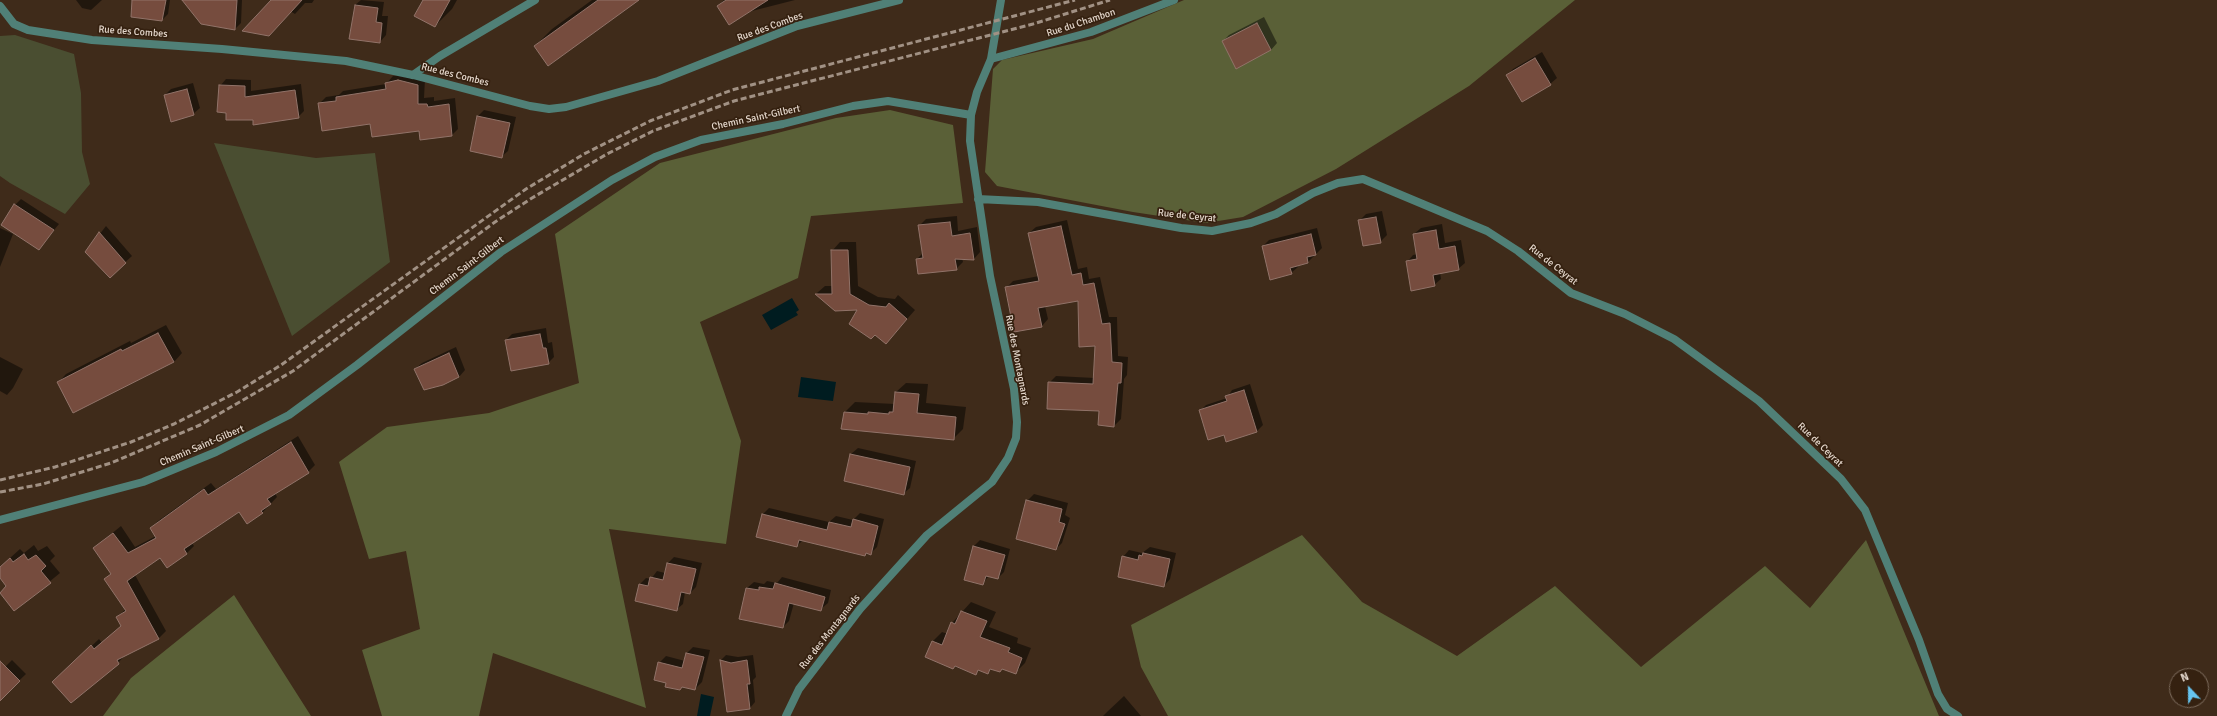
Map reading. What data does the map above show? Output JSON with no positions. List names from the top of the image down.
{
  "streets": {
    "street": [
      "Rue du Chambon",
      "Rue des Combes",
      "Chemin Saint-Gilbert",
      "Rue de Ceyrat",
      "Rue des Montagnards"
    ]
  },
  "crossings": [
    ["Rue du Chambon", "Rue des Montagnards"],
    ["Chemin Saint-Gilbert", "Rue des Montagnards"],
    ["Rue de Ceyrat", "Rue des Montagnards"]
  ],
  "north": "top"
}
